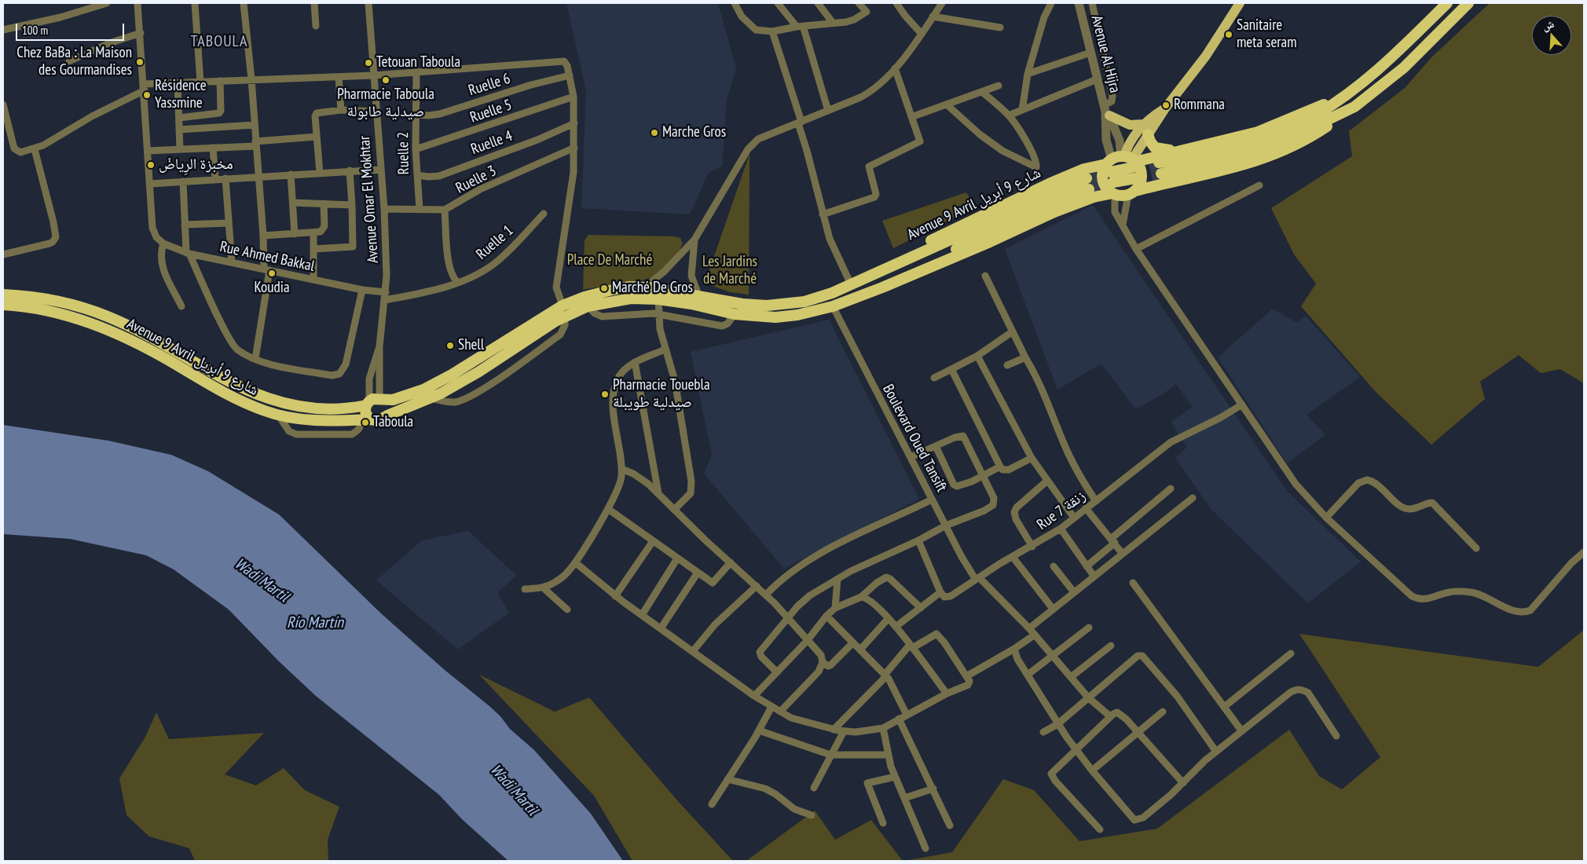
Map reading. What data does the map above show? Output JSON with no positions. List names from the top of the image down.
{
  "streets": {
    "highway": ["Avenue 9 Avril شارع 9 أبريل"],
    "street": [
      "Avenue Al Hijra",
      "Ruelle 6",
      "Ruelle 5",
      "Ruelle 4",
      "Ruelle 2",
      "Ruelle 3",
      "Avenue Omar El Mokhtar",
      "Ruelle 1",
      "Rue Ahmed Bakkal",
      "Boulevard Oued Tansift",
      "Rue 7 زنقة"
    ]
  },
  "crossings": [
    ["Avenue Al Hijra", "Avenue 9 Avril شارع 9 أبريل"],
    ["Ruelle 6", "Ruelle 2"],
    ["Ruelle 5", "Ruelle 2"],
    ["Ruelle 4", "Ruelle 2"],
    ["Ruelle 2", "Ruelle 3"],
    ["Ruelle 3", "Avenue Omar El Mokhtar"],
    ["Avenue Omar El Mokhtar", "Avenue 9 Avril شارع 9 أبريل"],
    ["Avenue Omar El Mokhtar", "Ruelle 1"],
    ["Avenue Omar El Mokhtar", "Rue Ahmed Bakkal"],
    ["Avenue 9 Avril شارع 9 أبريل", "Boulevard Oued Tansift"],
    ["Boulevard Oued Tansift", "Rue 7 زنقة"]
  ],
  "districts": ["TABOULA"],
  "water": ["Wadi Martil", "Río Martín"],
  "parks": ["Place De Marché", "Les Jardins de Marché"],
  "places": [
    "Sanitaire meta seram",
    "Chez BaBa : La Maison des Gourmandises",
    "Tetouan Taboula",
    "Pharmacie Taboula صيدلية طابولة",
    "Résidence Yassmine",
    "Rommana",
    "Marche Gros",
    "مخبزة الرِياضْ",
    "Koudia",
    "Marché De Gros",
    "Shell",
    "Pharmacie Touebla صيدلية طويبلة",
    "Taboula"
  ],
  "scale_bar": "100 m",
  "north": "top"
}
